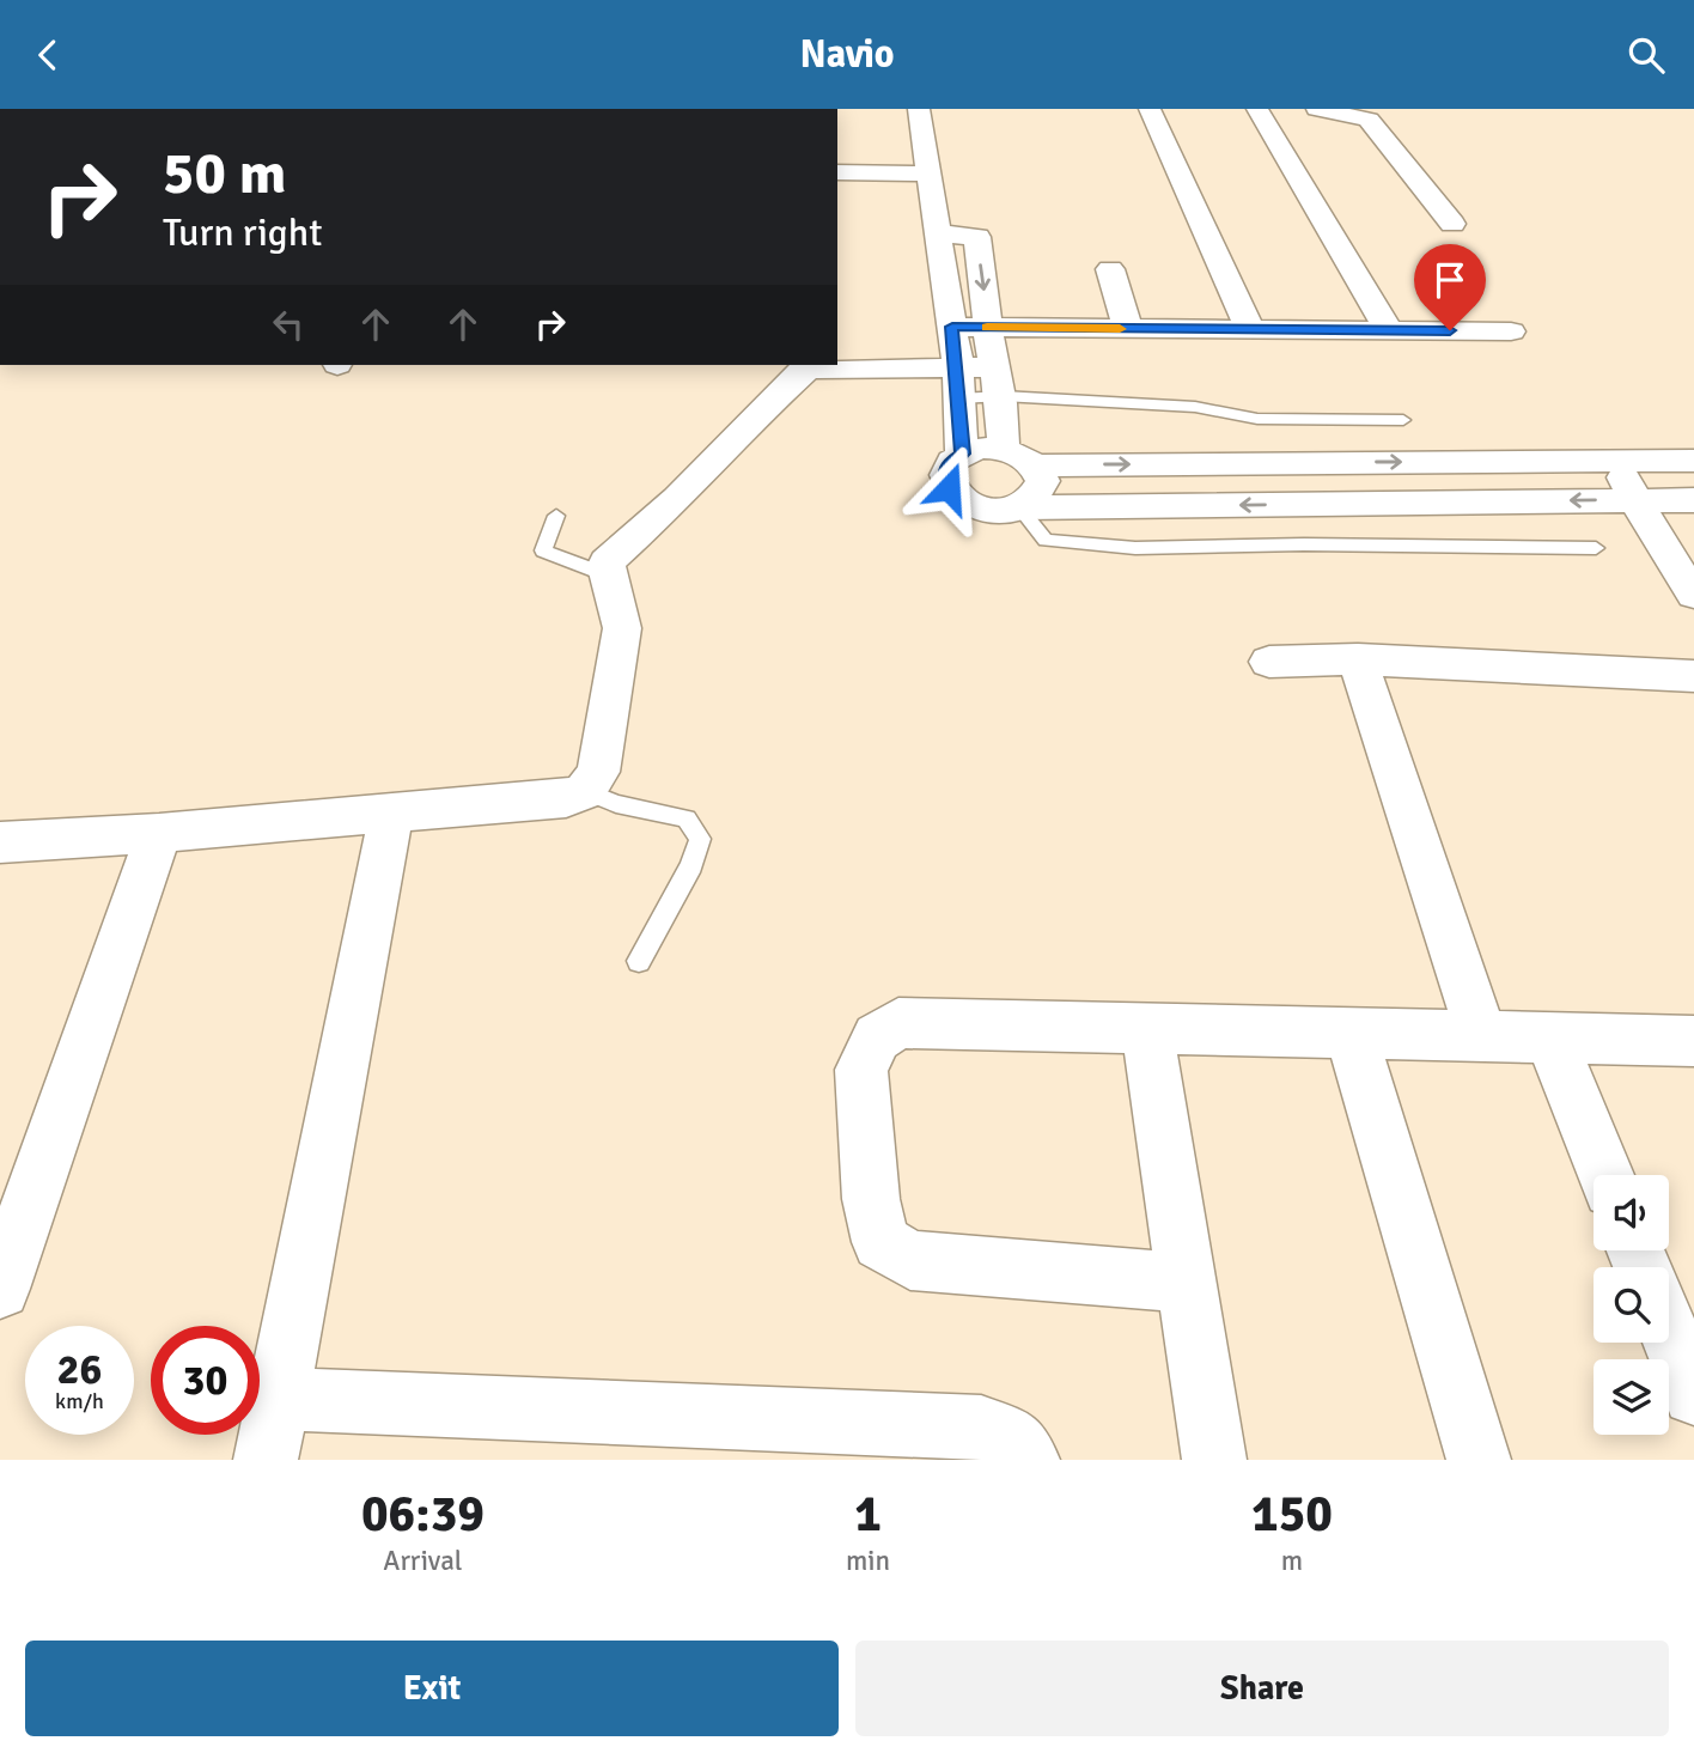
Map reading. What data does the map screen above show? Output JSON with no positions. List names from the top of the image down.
{
  "page": {
    "header": "Navio",
    "turn": ["50 m", "Turn right"],
    "speed": "26 km/h",
    "limit": "30",
    "eta": [
      "06:39",
      "Arrival",
      "1",
      "min",
      "150",
      "m"
    ],
    "buttons": ["Exit", "Share"]
  }
}
